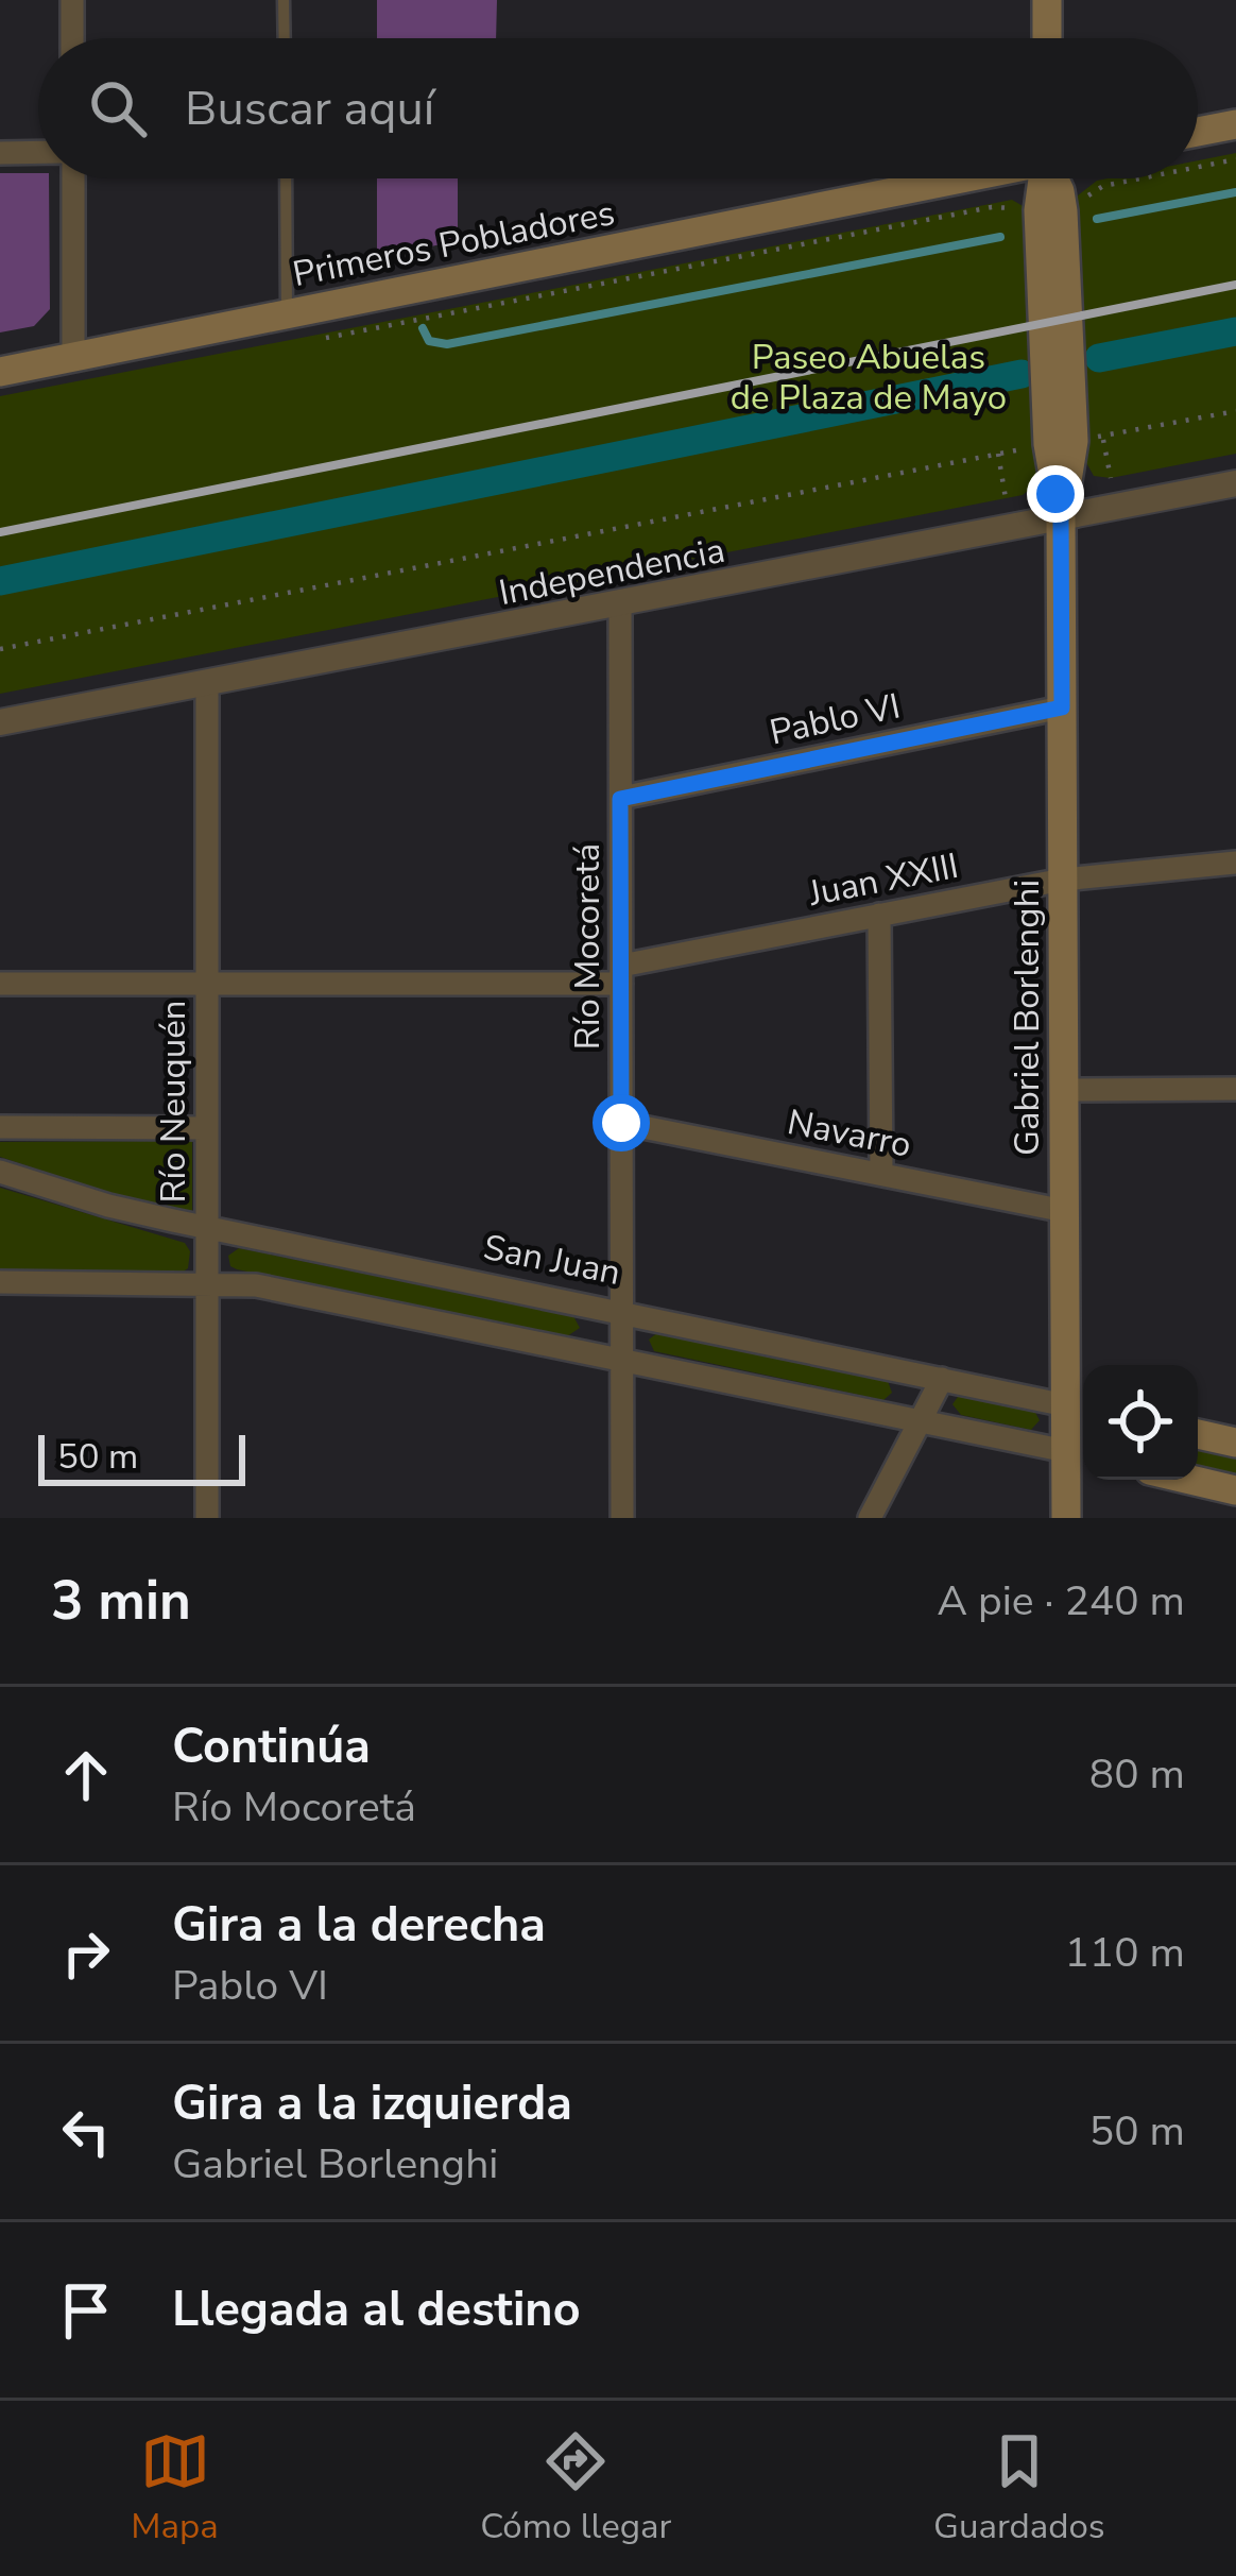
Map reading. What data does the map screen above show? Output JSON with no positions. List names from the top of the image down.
{
  "streets": {
    "main road": ["Primeros Pobladores", "Gabriel Borlenghi"],
    "street": [
      "Independencia",
      "Pablo VI",
      "Juan XXIII",
      "Río Mocoretá",
      "Río Neuquén",
      "Navarro",
      "San Juan"
    ]
  },
  "crossings": [
    ["Independencia", "Río Mocoretá"],
    ["Independencia", "Gabriel Borlenghi"],
    ["Independencia", "Río Neuquén"],
    ["Pablo VI", "Río Mocoretá"],
    ["Pablo VI", "Gabriel Borlenghi"],
    ["Juan XXIII", "Río Mocoretá"],
    ["Juan XXIII", "Gabriel Borlenghi"],
    ["Juan XXIII", "Río Neuquén"],
    ["Río Mocoretá", "Navarro"],
    ["Río Mocoretá", "San Juan"],
    ["Gabriel Borlenghi", "Navarro"],
    ["Gabriel Borlenghi", "San Juan"],
    ["Río Neuquén", "San Juan"]
  ],
  "parks": ["Paseo Abuelas de Plaza de Mayo"],
  "scale_bar": "50 m",
  "page": {
    "search": "Buscar aquí",
    "scale": "50 m",
    "heading": ["3 min", "A pie · 240 m"],
    "list": [
      ["Continúa", "Río Mocoretá", "80 m"],
      ["Gira a la derecha", "Pablo VI", "110 m"],
      ["Gira a la izquierda", "Gabriel Borlenghi", "50 m"],
      "Llegada al destino"
    ],
    "nav": ["Mapa", "Cómo llegar", "Guardados"]
  }
}
